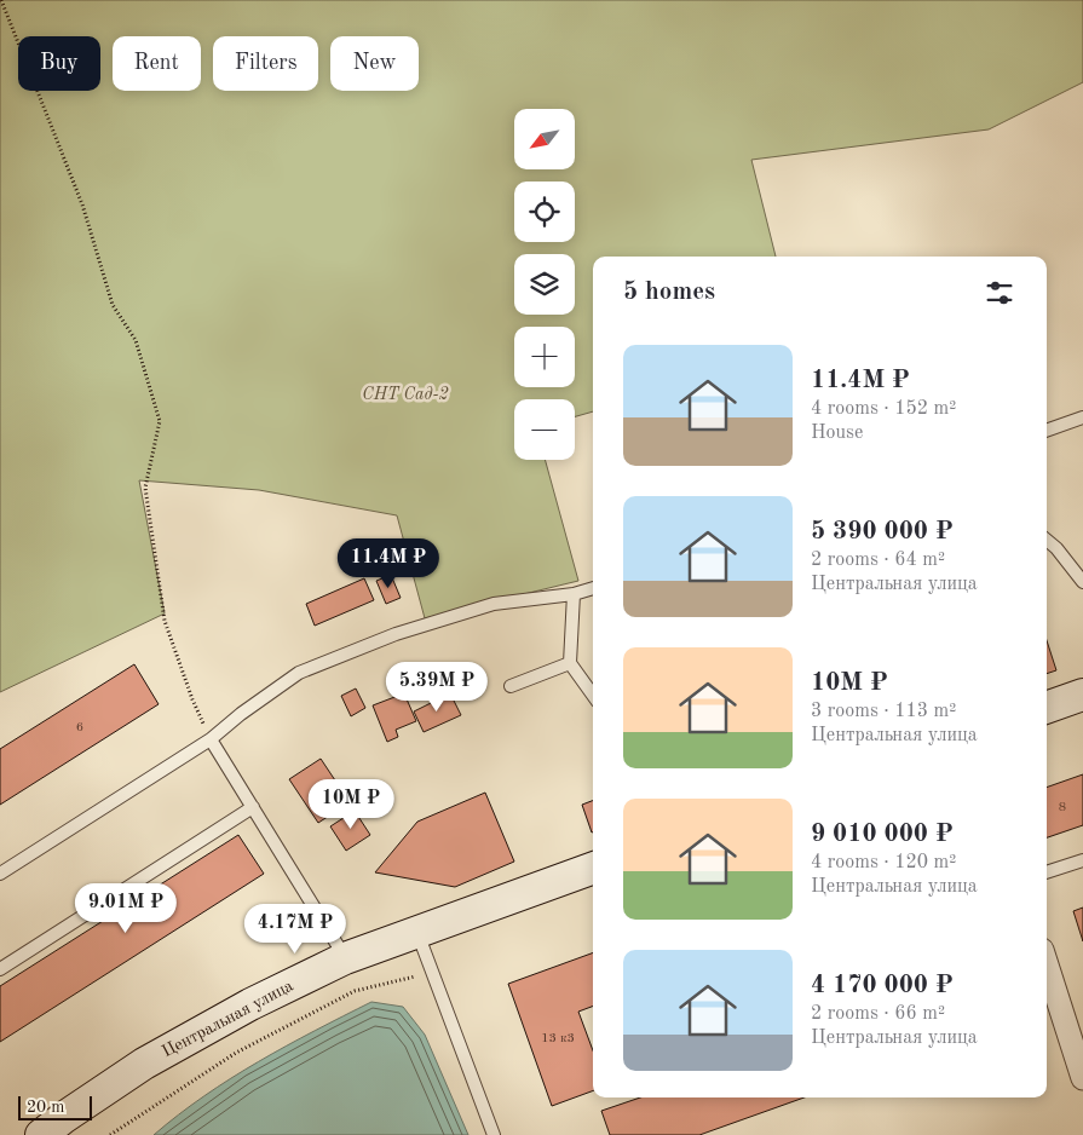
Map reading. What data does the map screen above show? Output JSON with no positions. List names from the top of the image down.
{
  "streets": {
    "street": ["Центральная улица"]
  },
  "parks": ["СНТ Сад-2"],
  "house_numbers": ["6", "8", "13 к3"],
  "scale_bar": "20 m",
  "north": "bottom left",
  "page": {
    "chip": [
      "Buy",
      "Rent",
      "Filters",
      "New"
    ],
    "map_buttons": ["+", "−"],
    "heading": "5 homes",
    "list": [
      {
        "name": "11.4M ₽",
        "note": "4 rooms · 152 m² · House"
      },
      {
        "name": "5 390 000 ₽",
        "note": "2 rooms · 64 m² · Центральная улица"
      },
      {
        "name": "10M ₽",
        "note": "3 rooms · 113 m² · Центральная улица"
      },
      {
        "name": "9 010 000 ₽",
        "note": "4 rooms · 120 m² · Центральная улица"
      },
      {
        "name": "4 170 000 ₽",
        "note": "2 rooms · 66 m² · Центральная улица"
      }
    ],
    "price": [
      "11.4M ₽",
      "5.39M ₽",
      "10M ₽",
      "9.01M ₽",
      "4.17M ₽"
    ],
    "scale": "20 m"
  }
}
